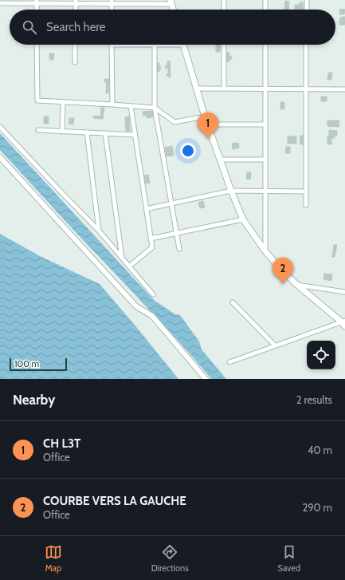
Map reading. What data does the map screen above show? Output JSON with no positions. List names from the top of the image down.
{
  "scale_bar": "100 m",
  "page": {
    "search": "Search here",
    "pins": ["1", "2"],
    "scale": "100 m",
    "heading": ["Nearby", "2 results"],
    "list": [
      {
        "mark": "1",
        "name": "CH L3T",
        "note": "Office",
        "value": "40 m"
      },
      {
        "mark": "2",
        "name": "COURBE VERS LA GAUCHE",
        "note": "Office",
        "value": "290 m"
      }
    ],
    "nav": ["Map", "Directions", "Saved"]
  }
}
